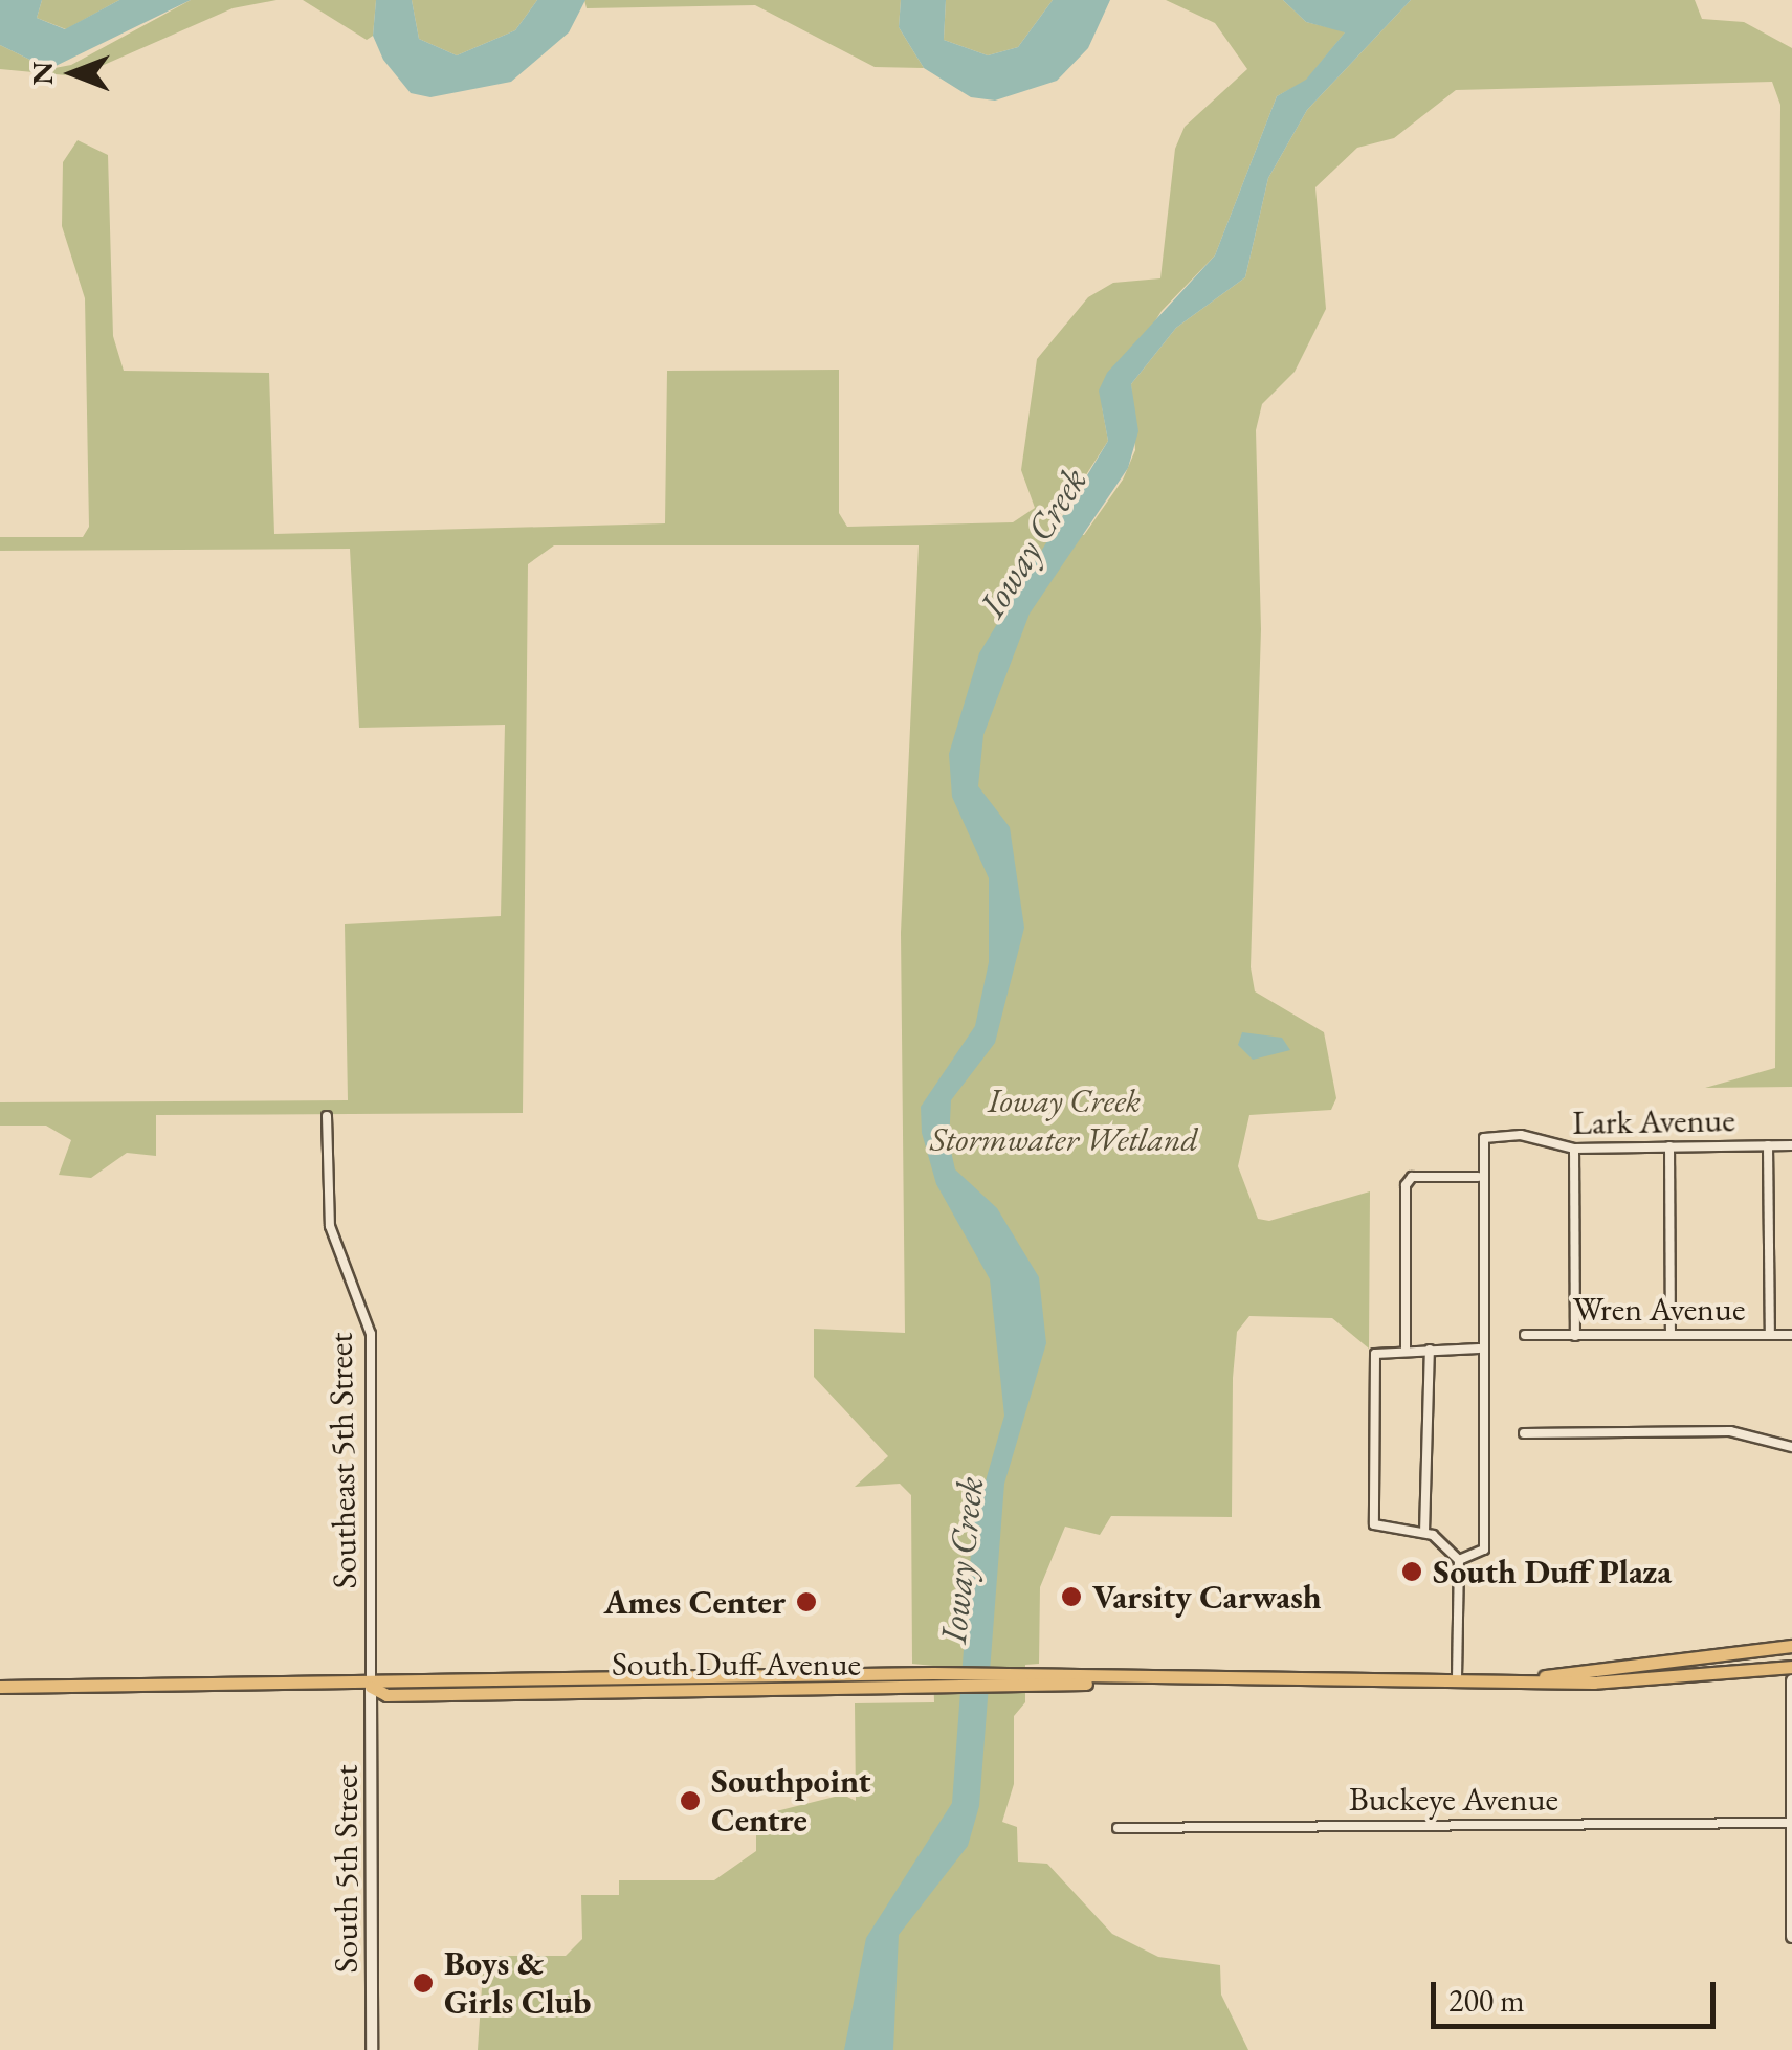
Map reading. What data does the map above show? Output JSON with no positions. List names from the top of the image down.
{
  "streets": {
    "main road": ["South Duff Avenue"],
    "street": [
      "Lark Avenue",
      "Wren Avenue",
      "Southeast 5th Street",
      "Buckeye Avenue",
      "South 5th Street"
    ]
  },
  "crossings": [
    ["Southeast 5th Street", "South Duff Avenue"],
    ["Southeast 5th Street", "South 5th Street"],
    ["South Duff Avenue", "South 5th Street"]
  ],
  "water": ["Ioway Creek"],
  "parks": ["Ioway Creek Stormwater Wetland"],
  "places": [
    "South Duff Plaza",
    "Varsity Carwash",
    "Ames Center",
    "Southpoint Centre",
    "Boys & Girls Club"
  ],
  "scale_bar": "200 m",
  "north": "left"
}
